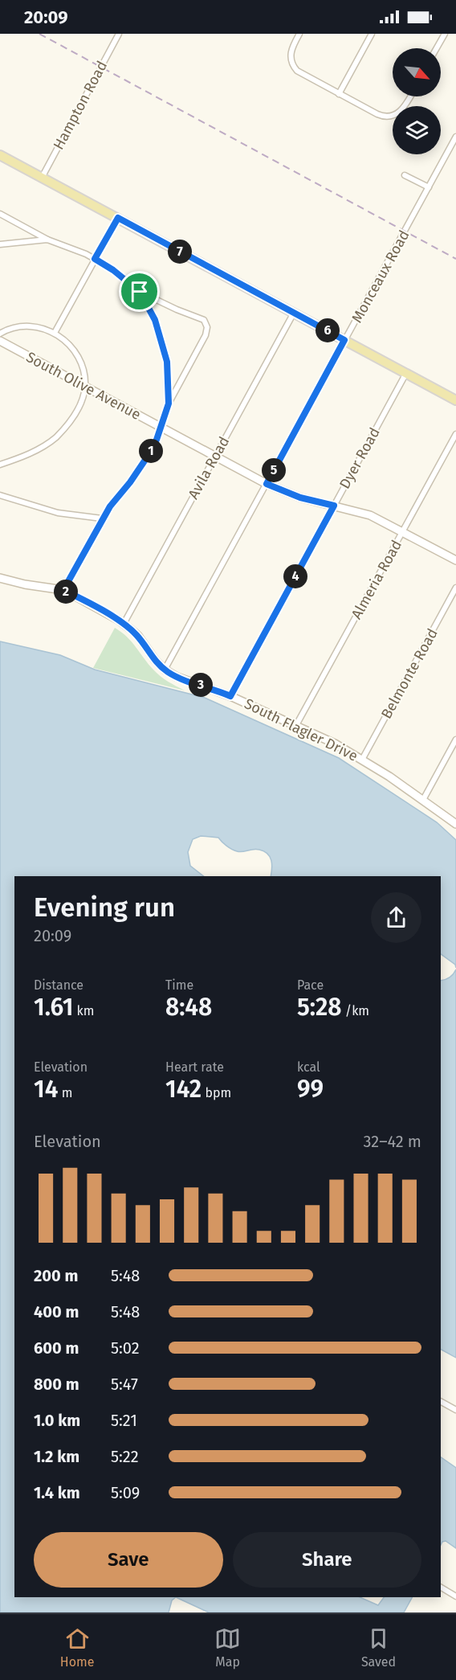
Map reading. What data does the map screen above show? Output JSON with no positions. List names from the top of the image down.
{
  "streets": {
    "street": [
      "Hampton Road",
      "Monceaux Road",
      "South Olive Avenue",
      "Dyer Road",
      "Avila Road",
      "Almeria Road",
      "Belmonte Road",
      "South Flagler Drive"
    ]
  },
  "crossings": [
    ["Monceaux Road", "South Olive Avenue"],
    ["Monceaux Road", "South Flagler Drive"],
    ["South Olive Avenue", "Dyer Road"],
    ["South Olive Avenue", "Avila Road"],
    ["South Olive Avenue", "Almeria Road"],
    ["Dyer Road", "South Flagler Drive"],
    ["Avila Road", "South Flagler Drive"],
    ["Almeria Road", "South Flagler Drive"],
    ["Belmonte Road", "South Flagler Drive"]
  ],
  "north": "bottom right",
  "page": {
    "status": "20:09",
    "pins": [
      "7",
      "6",
      "1",
      "5",
      "4",
      "2",
      "3"
    ],
    "heading": ["Evening run", "20:09"],
    "stats": [
      ["Distance", "1.61 km"],
      ["Time", "8:48"],
      ["Pace", "5:28 /km"],
      ["Elevation", "14 m"],
      ["Heart rate", "142 bpm"],
      ["kcal", "99"]
    ],
    "chart": ["Elevation", "32–42 m"],
    "list": [
      {
        "name": "200 m",
        "note": "5:48"
      },
      {
        "name": "400 m",
        "note": "5:48"
      },
      {
        "name": "600 m",
        "note": "5:02"
      },
      {
        "name": "800 m",
        "note": "5:47"
      },
      {
        "name": "1.0 km",
        "note": "5:21"
      },
      {
        "name": "1.2 km",
        "note": "5:22"
      },
      {
        "name": "1.4 km",
        "note": "5:09"
      }
    ],
    "buttons": ["Save", "Share"],
    "tabs": ["Home", "Map", "Saved"]
  }
}
